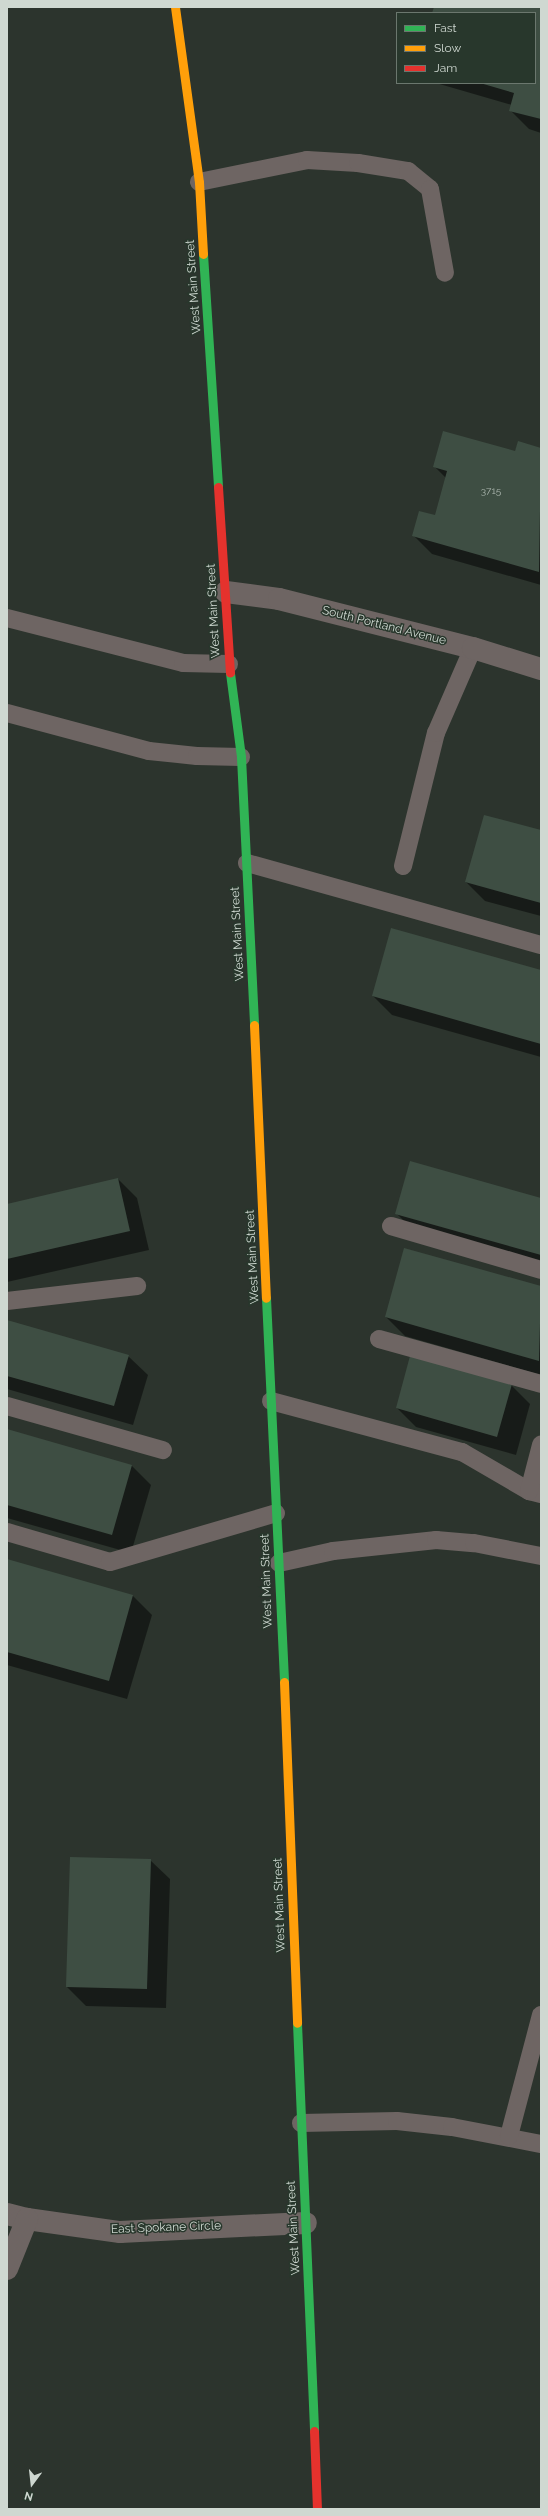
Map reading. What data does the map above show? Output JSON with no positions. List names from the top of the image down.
{
  "streets": {
    "main road": ["West Main Street"],
    "street": ["South Portland Avenue", "East Spokane Circle"]
  },
  "crossings": [
    ["West Main Street", "South Portland Avenue"],
    ["West Main Street", "East Spokane Circle"]
  ],
  "house_numbers": ["3715"],
  "legend": ["Fast", "Slow", "Jam"],
  "north": "bottom"
}
